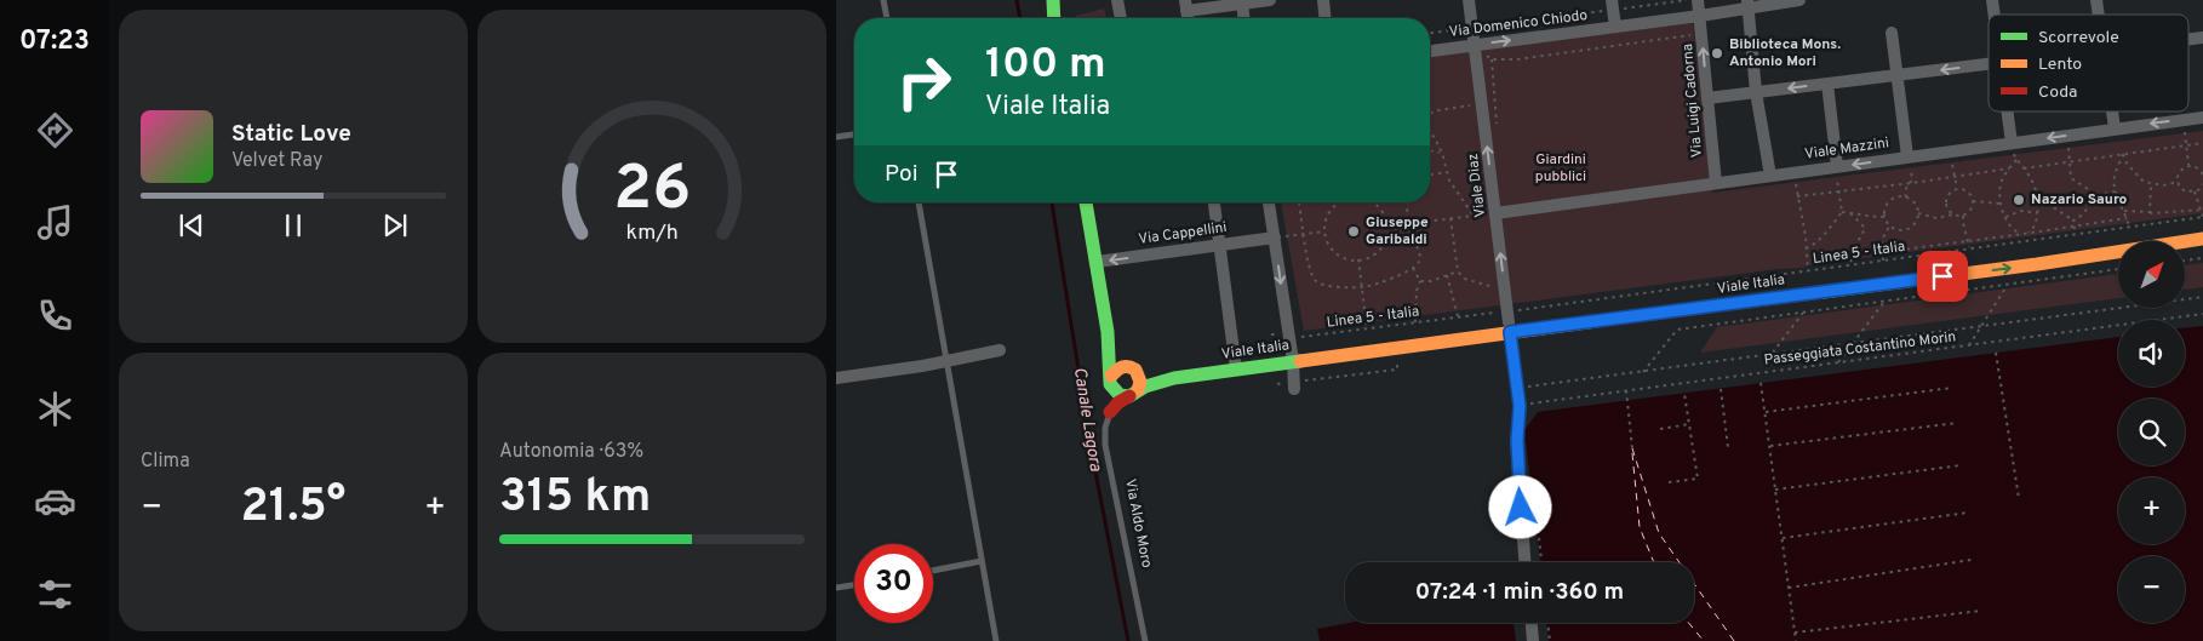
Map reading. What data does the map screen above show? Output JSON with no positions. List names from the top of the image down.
{
  "streets": {
    "main road": ["Viale Italia", "Via Aldo Moro"],
    "street": [
      "Via Domenico Chiodo",
      "Via Luigi Cadorna",
      "Viale Mazzini",
      "Viale Diaz",
      "Via Cappellini"
    ],
    "path": ["Linea 5 - Italia", "Passeggiata Costantino Morin"]
  },
  "crossings": [
    ["Via Domenico Chiodo", "Via Luigi Cadorna"],
    ["Via Domenico Chiodo", "Viale Diaz"],
    ["Via Luigi Cadorna", "Viale Mazzini"],
    ["Viale Mazzini", "Viale Diaz"],
    ["Viale Diaz", "Linea 5 - Italia"],
    ["Viale Diaz", "Viale Italia"],
    ["Viale Diaz", "Passeggiata Costantino Morin"],
    ["Linea 5 - Italia", "Viale Italia"],
    ["Viale Italia", "Via Aldo Moro"]
  ],
  "one_way": ["Via Domenico Chiodo", "Via Cappellini"],
  "water": ["Canale Lagora"],
  "parks": ["Giardini pubblici"],
  "places": ["Biblioteca Mons. Antonio Mori", "Nazario Sauro", "Giuseppe Garibaldi"],
  "legend": ["Scorrevole", "Lento", "Coda"],
  "north": "top right",
  "page": {
    "tabs": "07:23",
    "turn": ["100 m", "Viale Italia"],
    "song": ["Static Love", "Velvet Ray"],
    "then": "Poi",
    "map_buttons": ["+", "−"],
    "tile": [
      "Clima",
      ["Autonomia · 63%", "315 km"]
    ],
    "heat": ["−", "21.5°", "+"],
    "limit": "30",
    "trip": "07:24 · 1 min · 360 m",
    "gauge": ["26", "km/h"]
  }
}
